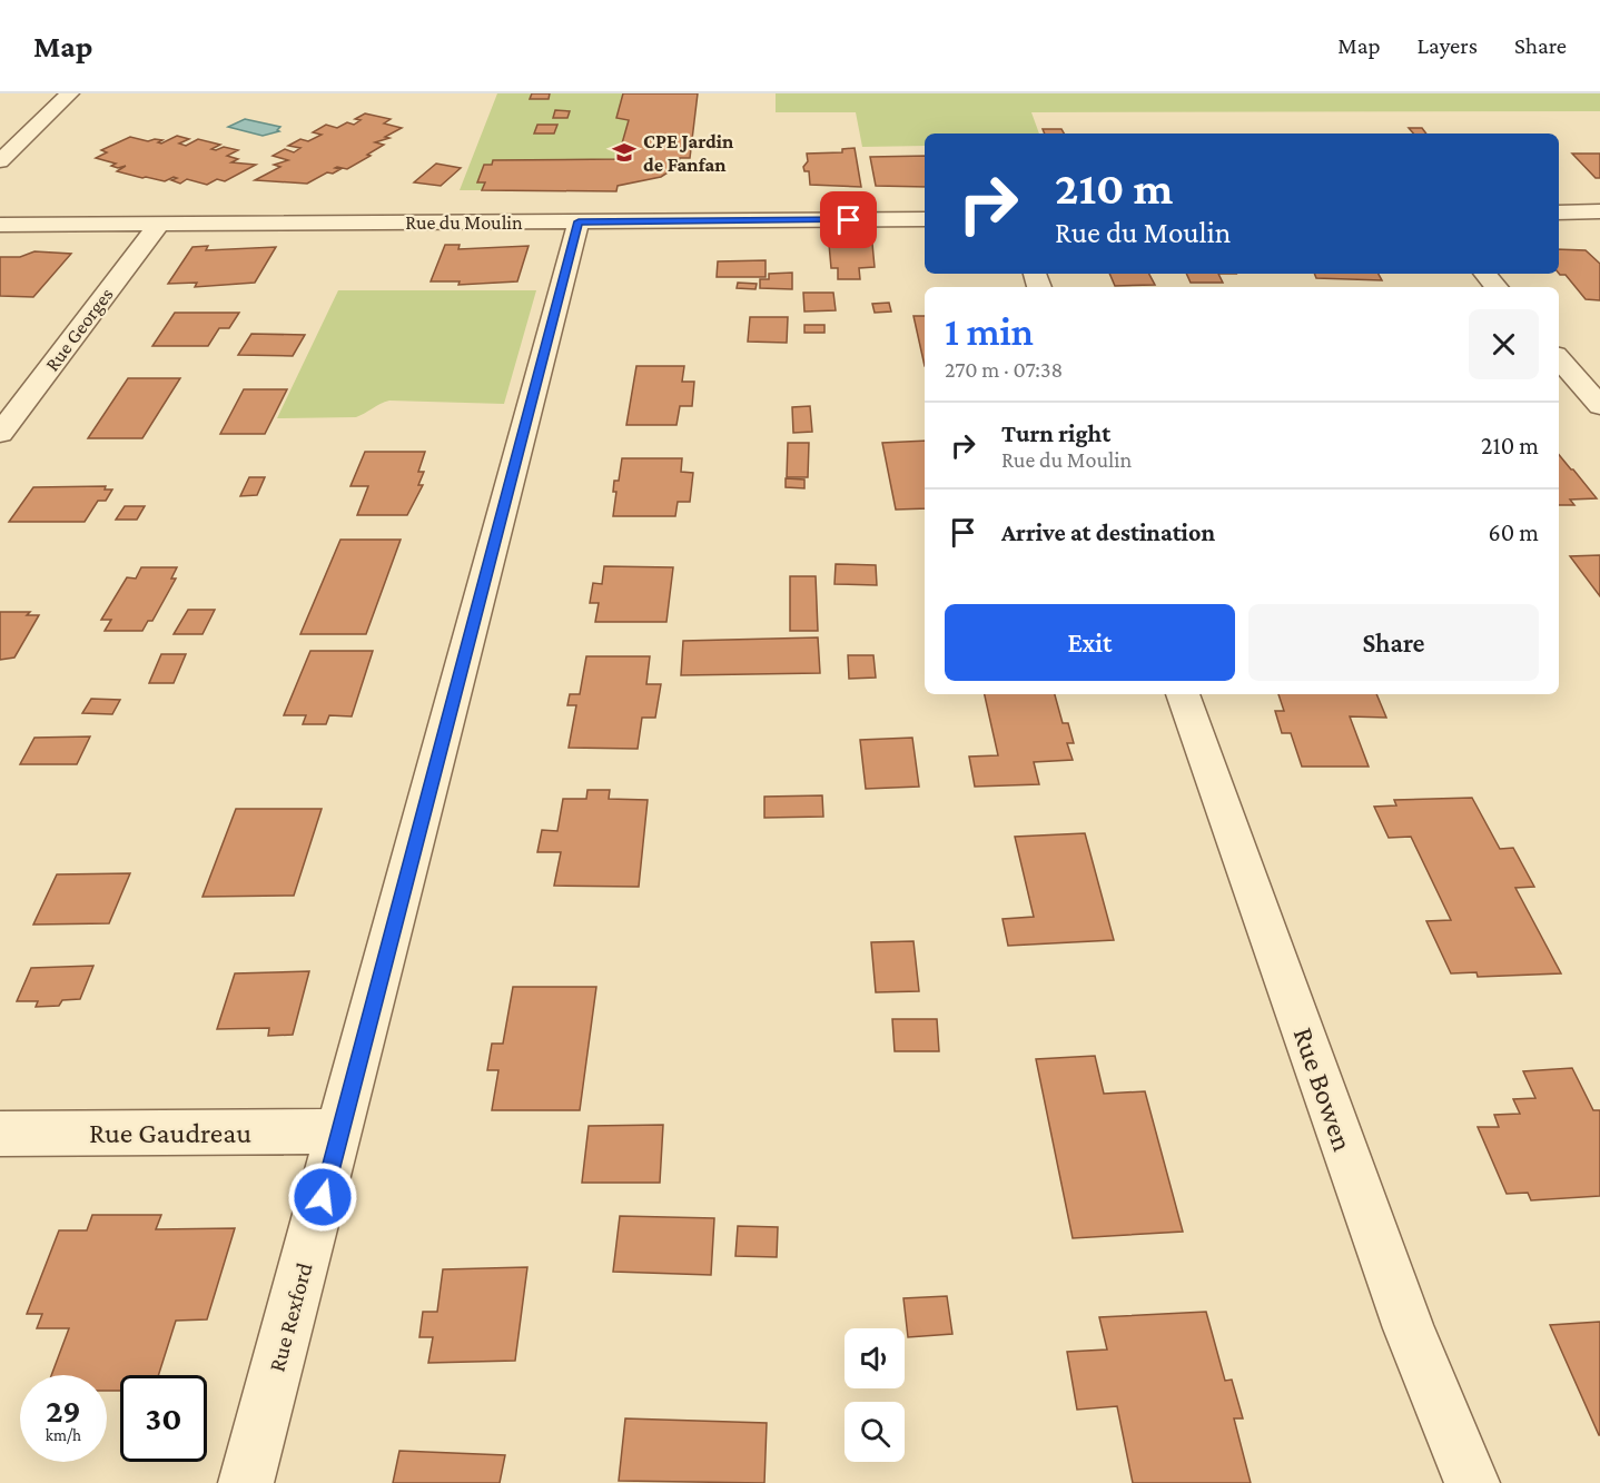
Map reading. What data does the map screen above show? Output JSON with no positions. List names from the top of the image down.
{
  "streets": {
    "street": [
      "Rue du Moulin",
      "Rue Georges",
      "Rue Bowen",
      "Rue Gaudreau",
      "Rue Rexford"
    ]
  },
  "crossings": [
    ["Rue du Moulin", "Rue Georges"],
    ["Rue du Moulin", "Rue Rexford"],
    ["Rue Gaudreau", "Rue Rexford"]
  ],
  "places": {
    "school or university": ["CPE Jardin de Fanfan"]
  },
  "page": {
    "header": "Map",
    "nav": ["Map", "Layers", "Share"],
    "turn": ["210 m", "Rue du Moulin"],
    "heading": ["1 min", "270 m · 07:38"],
    "list": [
      {
        "name": "Turn right",
        "note": "Rue du Moulin",
        "value": "210 m"
      },
      {
        "name": "Arrive at destination",
        "value": "60 m"
      }
    ],
    "buttons": ["Exit", "Share"],
    "speed": "29 km/h",
    "limit": "30"
  }
}
